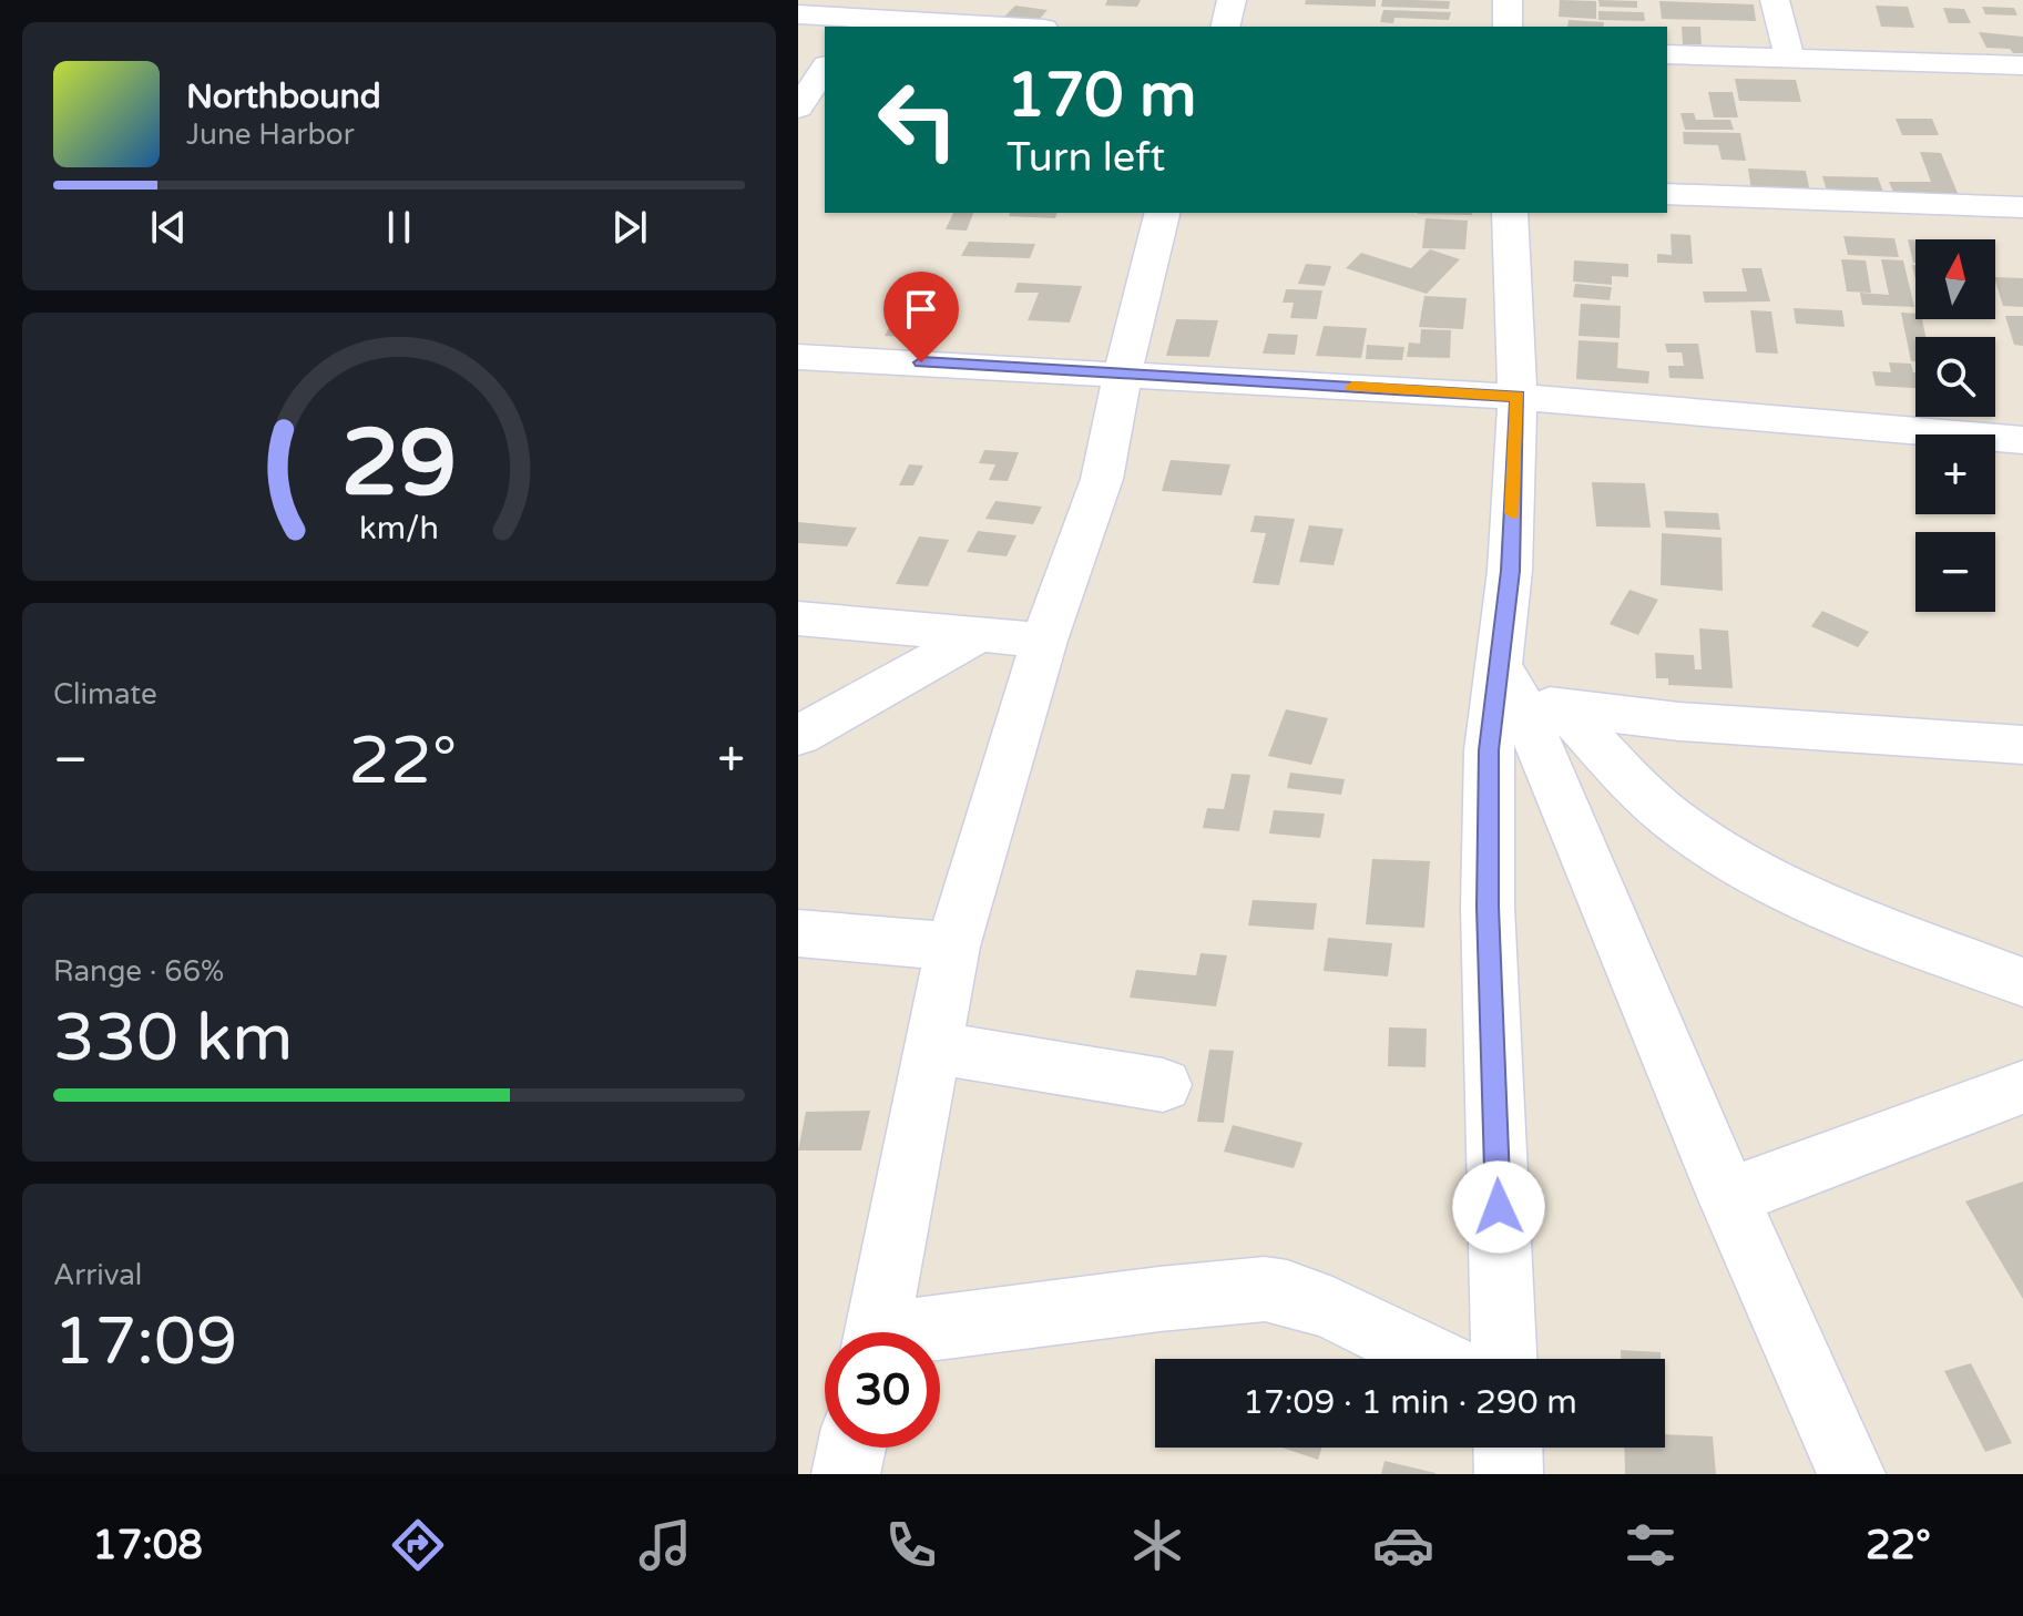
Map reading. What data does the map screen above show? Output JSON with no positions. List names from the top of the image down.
{
  "north": "top",
  "page": {
    "turn": ["170 m", "Turn left"],
    "song": ["Northbound", "June Harbor"],
    "map_buttons": ["+", "−"],
    "tile": [
      "Climate",
      ["Range · 66%", "330 km"],
      ["Arrival", "17:09"]
    ],
    "heat": ["−", "22°", "+"],
    "limit": "30",
    "trip": "17:09 · 1 min · 290 m",
    "tabs": ["17:08", "22°"],
    "gauge": ["29", "km/h"]
  }
}
